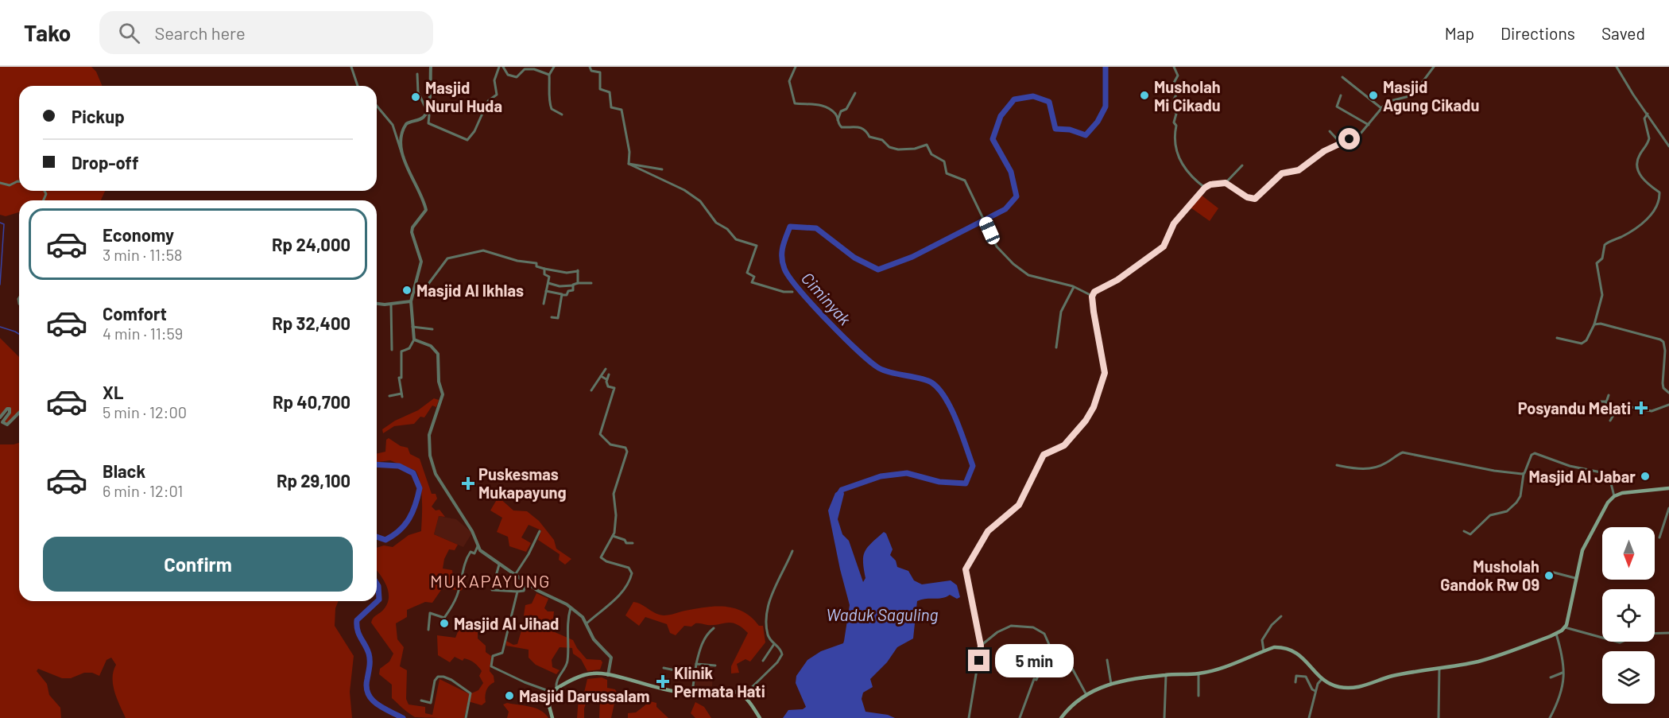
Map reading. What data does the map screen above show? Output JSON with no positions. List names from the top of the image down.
{
  "districts": ["MUKAPAYUNG"],
  "water": ["Ciminyak", "Waduk Saguling"],
  "places": {
    "other": [
      "Musholah Mi Cikadu",
      "Masjid Agung Cikadu",
      "Masjid Nurul Huda",
      "Masjid Al Ikhlas",
      "Masjid Al Jabar",
      "Musholah Gandok Rw 09",
      "Masjid Al Jihad",
      "Masjid Darussalam"
    ],
    "health": ["Posyandu Melati", "Puskesmas Mukapayung", "Klinik Permata Hati"]
  },
  "north": "bottom",
  "page": {
    "header": "Tako",
    "search": "Search here",
    "nav": ["Map", "Directions", "Saved"],
    "banner": ["Pickup", "Drop-off"],
    "list": [
      {
        "name": "Economy",
        "note": "3 min · 11:58",
        "value": "Rp 24,000"
      },
      {
        "name": "Comfort",
        "note": "4 min · 11:59",
        "value": "Rp 32,400"
      },
      {
        "name": "XL",
        "note": "5 min · 12:00",
        "value": "Rp 40,700"
      },
      {
        "name": "Black",
        "note": "6 min · 12:01",
        "value": "Rp 29,100"
      }
    ],
    "buttons": "Confirm",
    "bubble": "5 min"
  }
}
